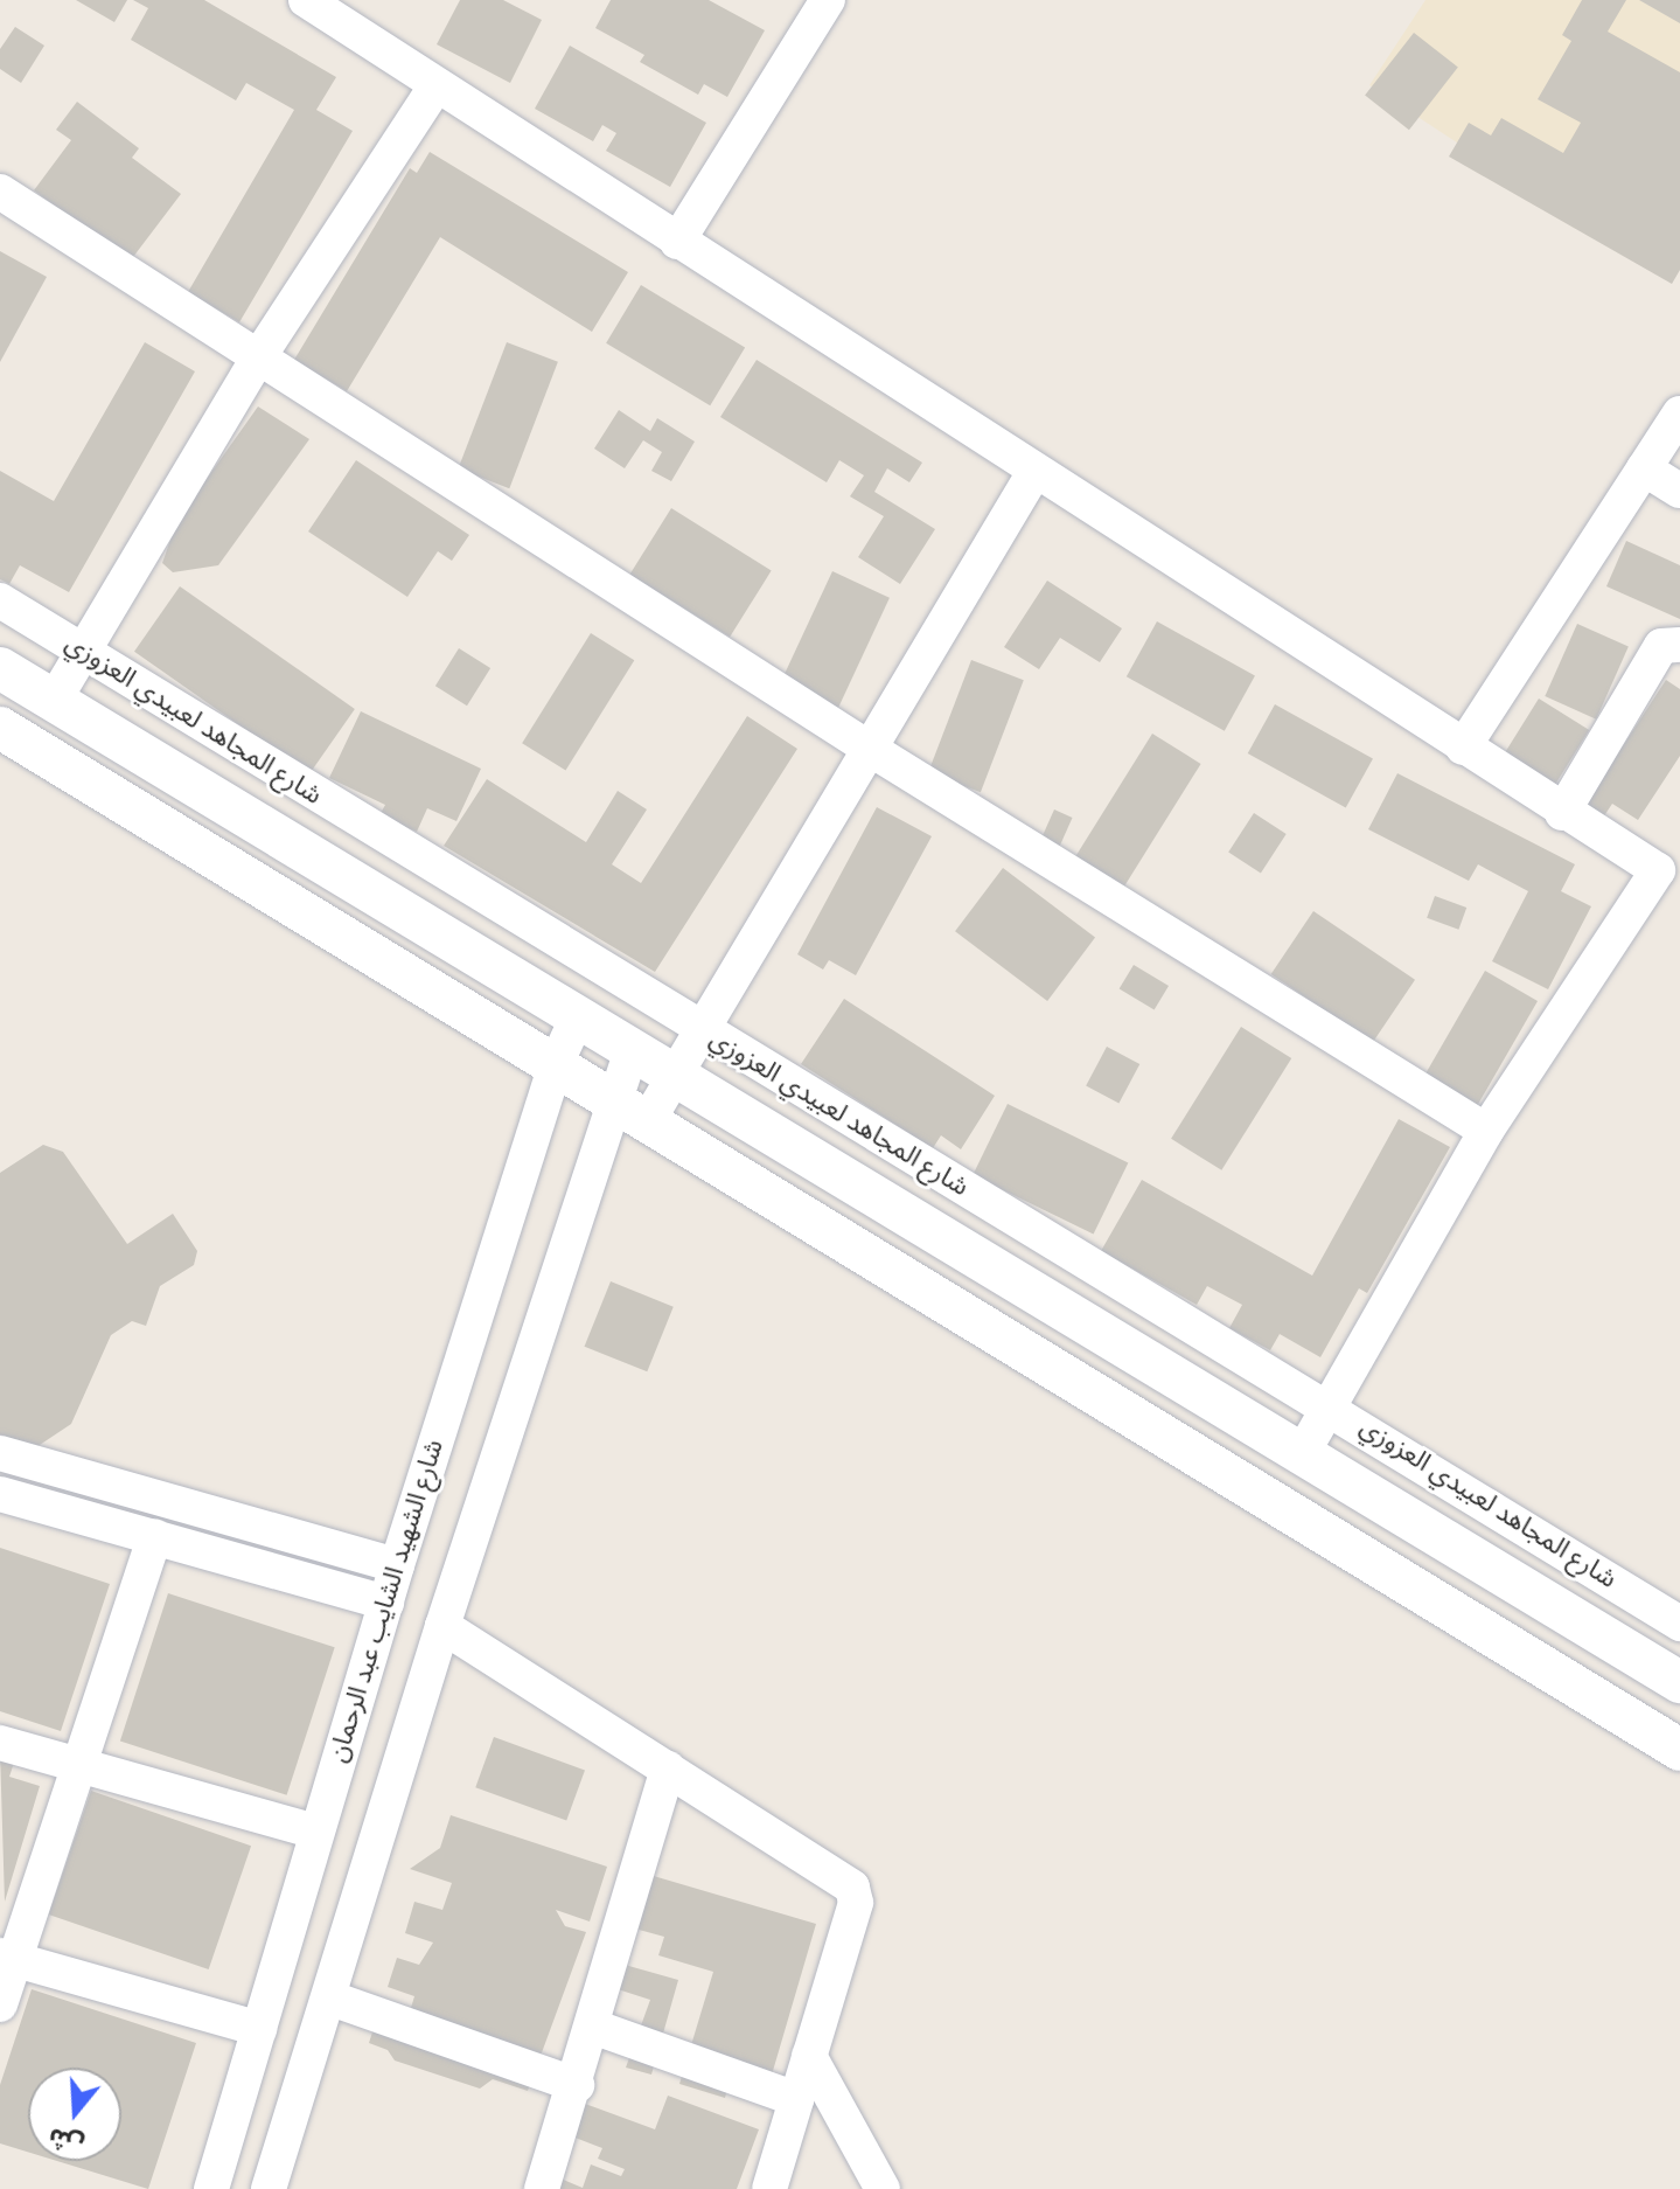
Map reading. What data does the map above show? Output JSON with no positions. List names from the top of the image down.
{
  "streets": {
    "street": ["شارع المجاهد لعبيدي العزوزي", "شارع الشهيد الشايب عبد الرحمان"]
  },
  "crossings": [
    ["شارع المجاهد لعبيدي العزوزي", "شارع الشهيد الشايب عبد الرحمان"]
  ],
  "north": "bottom"
}
